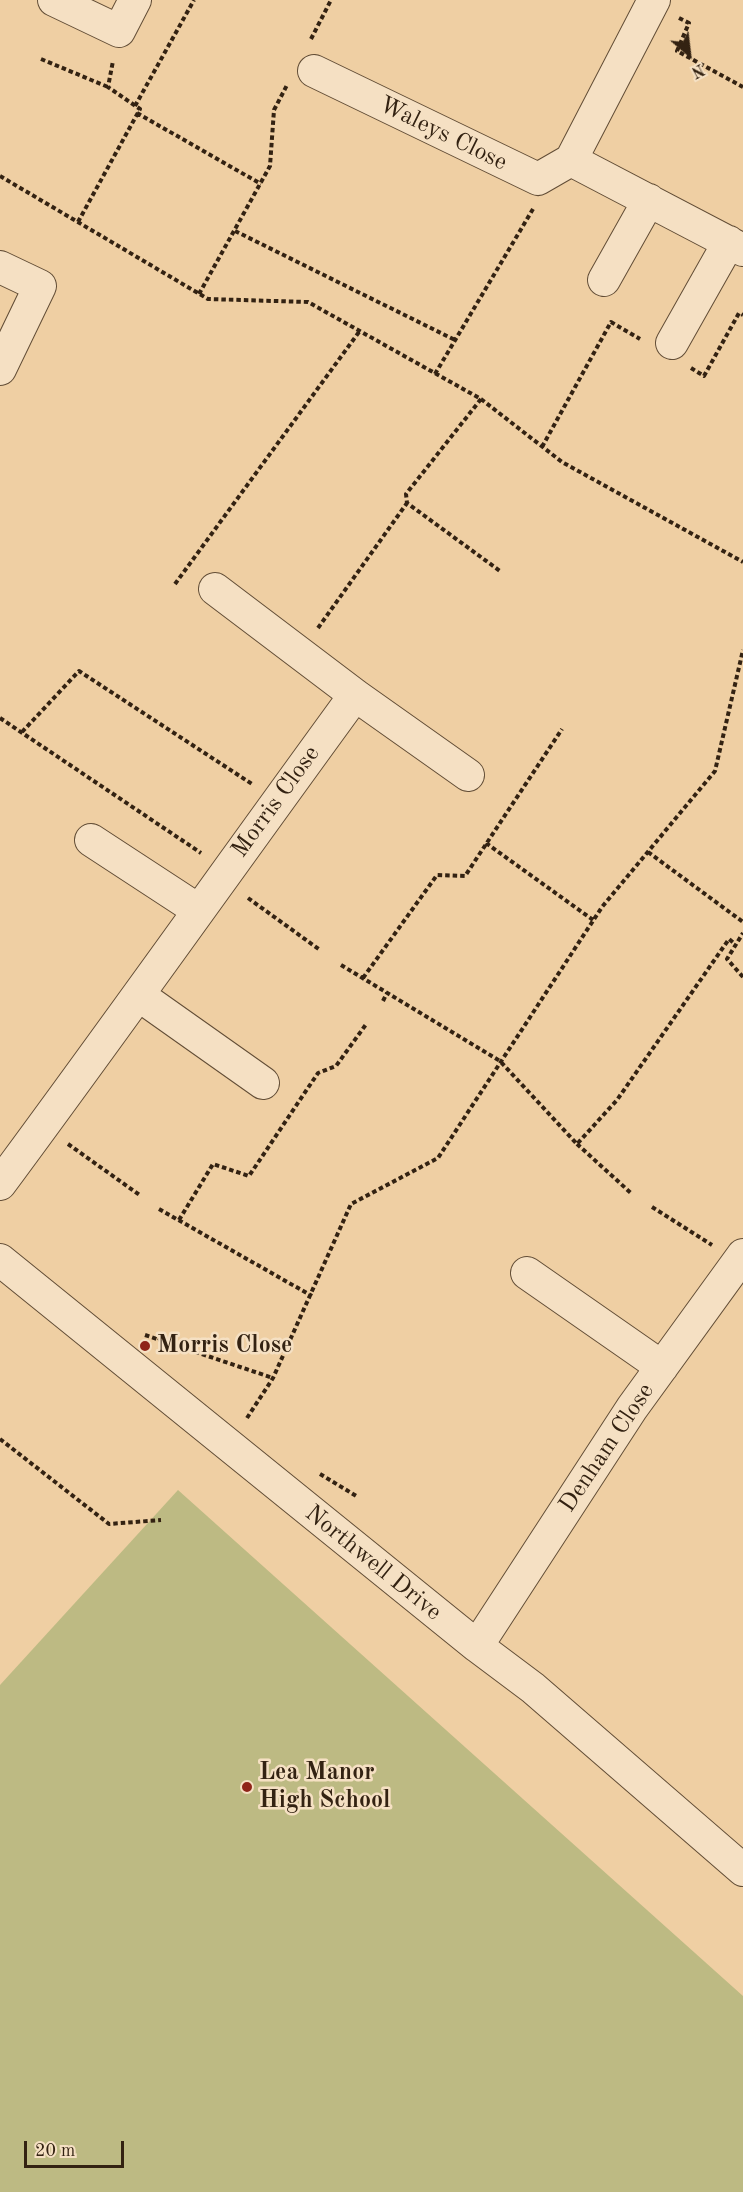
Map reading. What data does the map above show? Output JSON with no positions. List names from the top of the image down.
{
  "streets": {
    "street": [
      "Waleys Close",
      "Morris Close",
      "Denham Close",
      "Northwell Drive"
    ]
  },
  "crossings": [
    ["Denham Close", "Northwell Drive"]
  ],
  "places": ["Morris Close", "Lea Manor High School"],
  "scale_bar": "20 m",
  "north": "bottom right"
}
